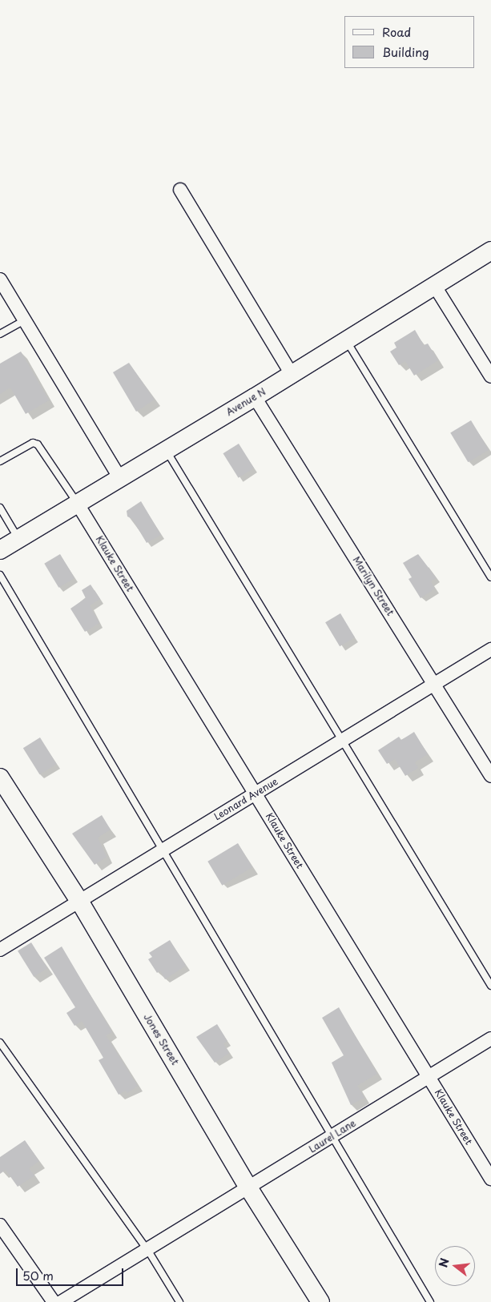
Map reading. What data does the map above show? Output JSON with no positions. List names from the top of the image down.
{
  "streets": {
    "street": [
      "Avenue N",
      "Klauke Street",
      "Marilyn Street",
      "Leonard Avenue",
      "Jones Street",
      "Laurel Lane"
    ]
  },
  "crossings": [
    ["Avenue N", "Klauke Street"],
    ["Avenue N", "Marilyn Street"],
    ["Klauke Street", "Leonard Avenue"],
    ["Klauke Street", "Laurel Lane"],
    ["Marilyn Street", "Leonard Avenue"],
    ["Leonard Avenue", "Jones Street"],
    ["Jones Street", "Laurel Lane"]
  ],
  "legend": ["Road", "Building"],
  "scale_bar": "50 m",
  "north": "left"
}
